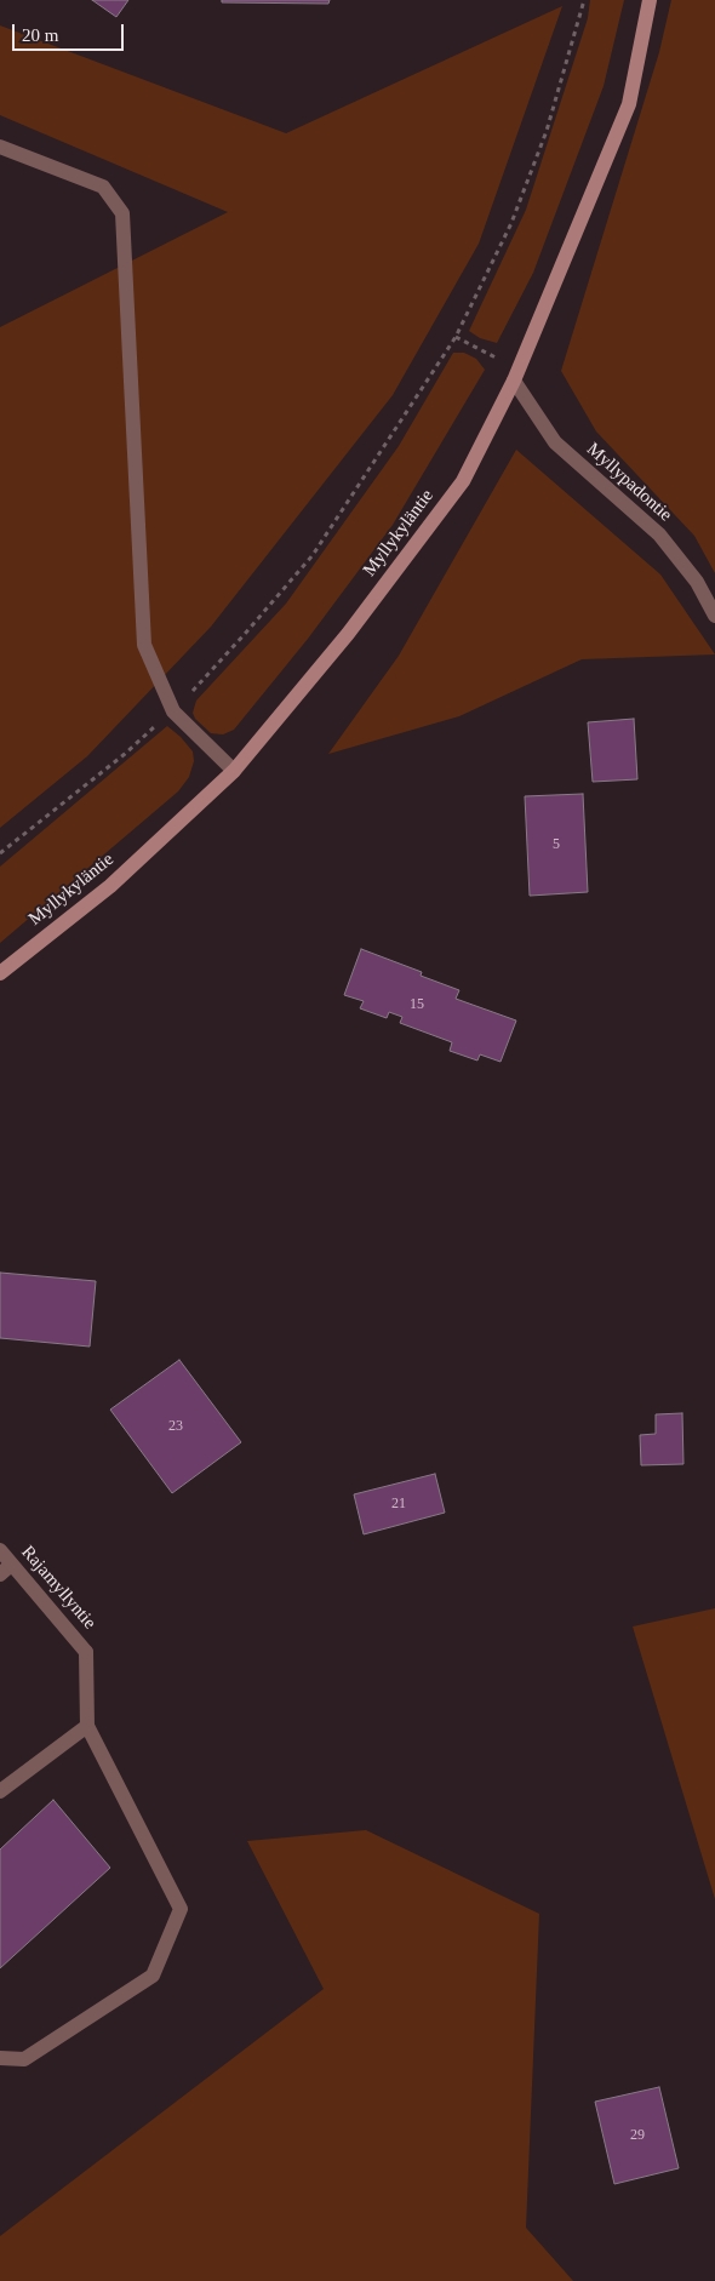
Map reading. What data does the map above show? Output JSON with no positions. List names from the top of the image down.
{
  "streets": {
    "main road": ["Myllykyläntie"],
    "street": ["Myllypadontie", "Rajamyllyntie"]
  },
  "crossings": [
    ["Myllypadontie", "Myllykyläntie"]
  ],
  "house_numbers": [
    "5",
    "15",
    "23",
    "21",
    "29"
  ],
  "scale_bar": "20 m"
}
